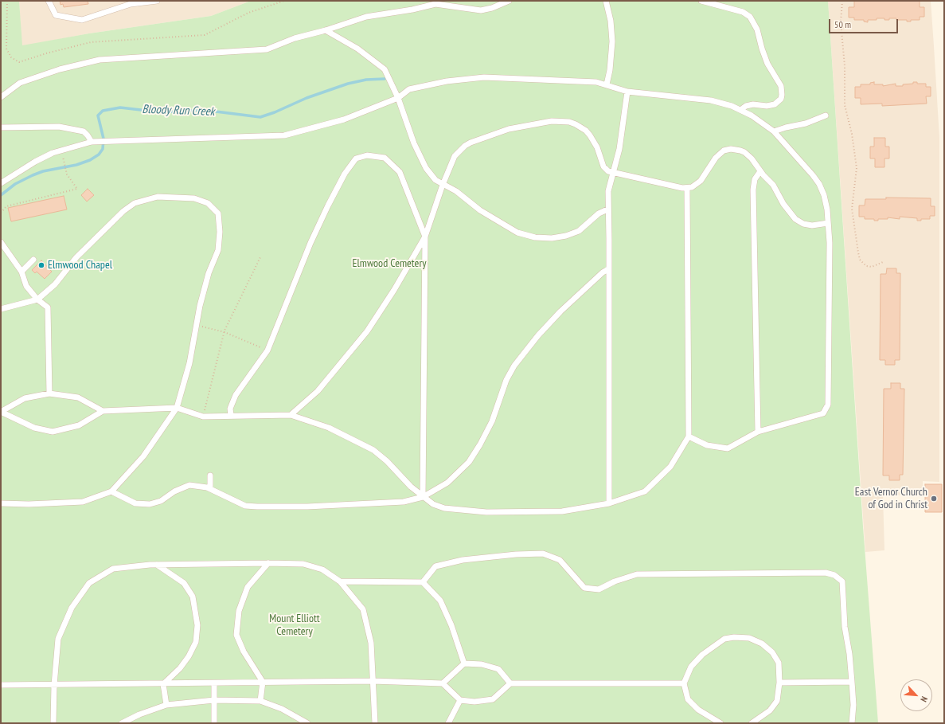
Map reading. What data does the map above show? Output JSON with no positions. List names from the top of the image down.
{
  "water": ["Bloody Run Creek"],
  "parks": ["Elmwood Cemetery", "Mount Elliott Cemetery"],
  "places": ["Elmwood Chapel", "East Vernor Church of God in Christ"],
  "scale_bar": "50 m",
  "north": "bottom right"
}
